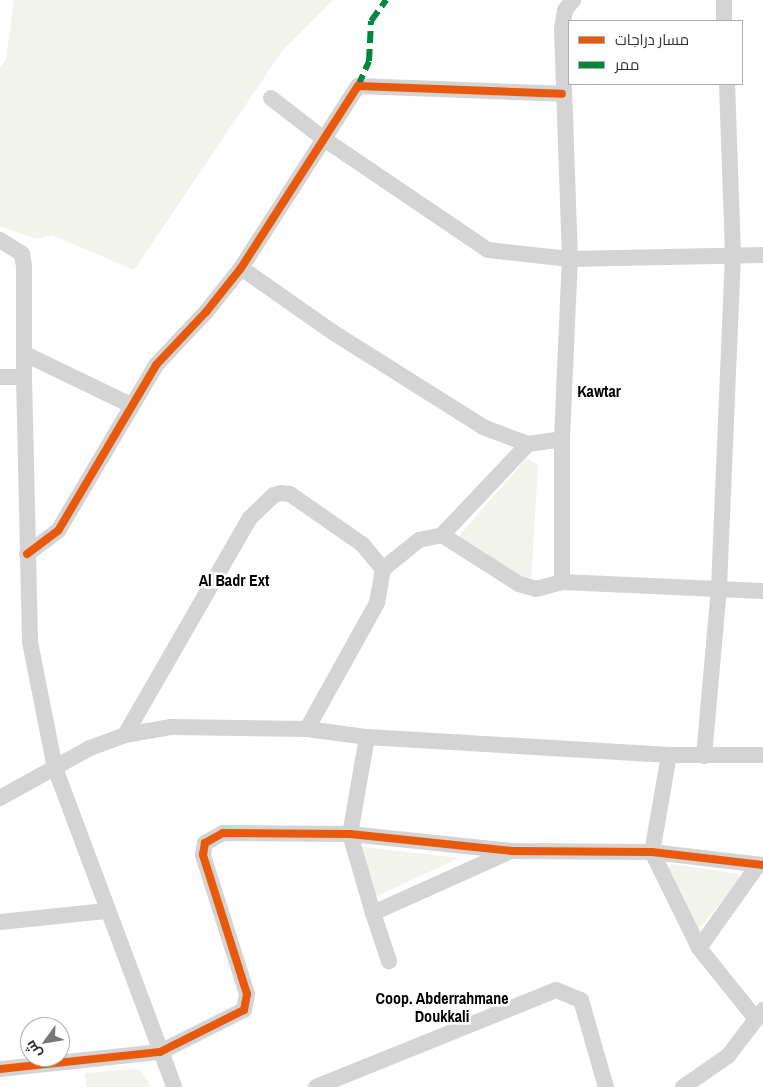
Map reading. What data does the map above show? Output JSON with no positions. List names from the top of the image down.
{
  "districts": ["Kawtar", "Al Badr Ext", "Coop. Abderrahmane Doukkali"],
  "legend": ["مسار دراجات", "ممر"],
  "north": "bottom left"
}
